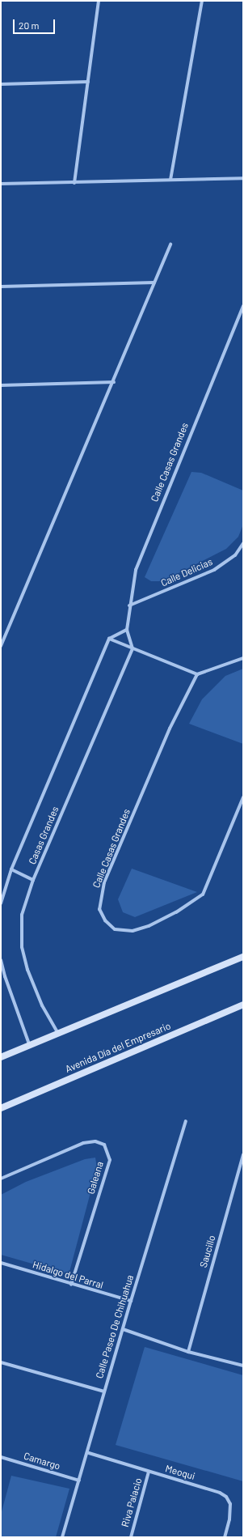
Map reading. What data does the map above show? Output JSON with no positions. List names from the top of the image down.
{
  "streets": {
    "street": [
      "Calle Casas Grandes",
      "Calle Delicias",
      "Casas Grandes",
      "Avenida Día del Empresario",
      "Galeana",
      "Saucillo",
      "Hidalgo del Parral",
      "Calle Paseo De Chihuahua",
      "Camargo",
      "Meoqui",
      "Riva Palacio"
    ]
  },
  "crossings": [
    ["Calle Casas Grandes", "Calle Delicias"],
    ["Calle Casas Grandes", "Casas Grandes"],
    ["Galeana", "Hidalgo del Parral"],
    ["Hidalgo del Parral", "Calle Paseo De Chihuahua"],
    ["Calle Paseo De Chihuahua", "Camargo"],
    ["Calle Paseo De Chihuahua", "Meoqui"],
    ["Meoqui", "Riva Palacio"]
  ],
  "scale_bar": "20 m"
}
